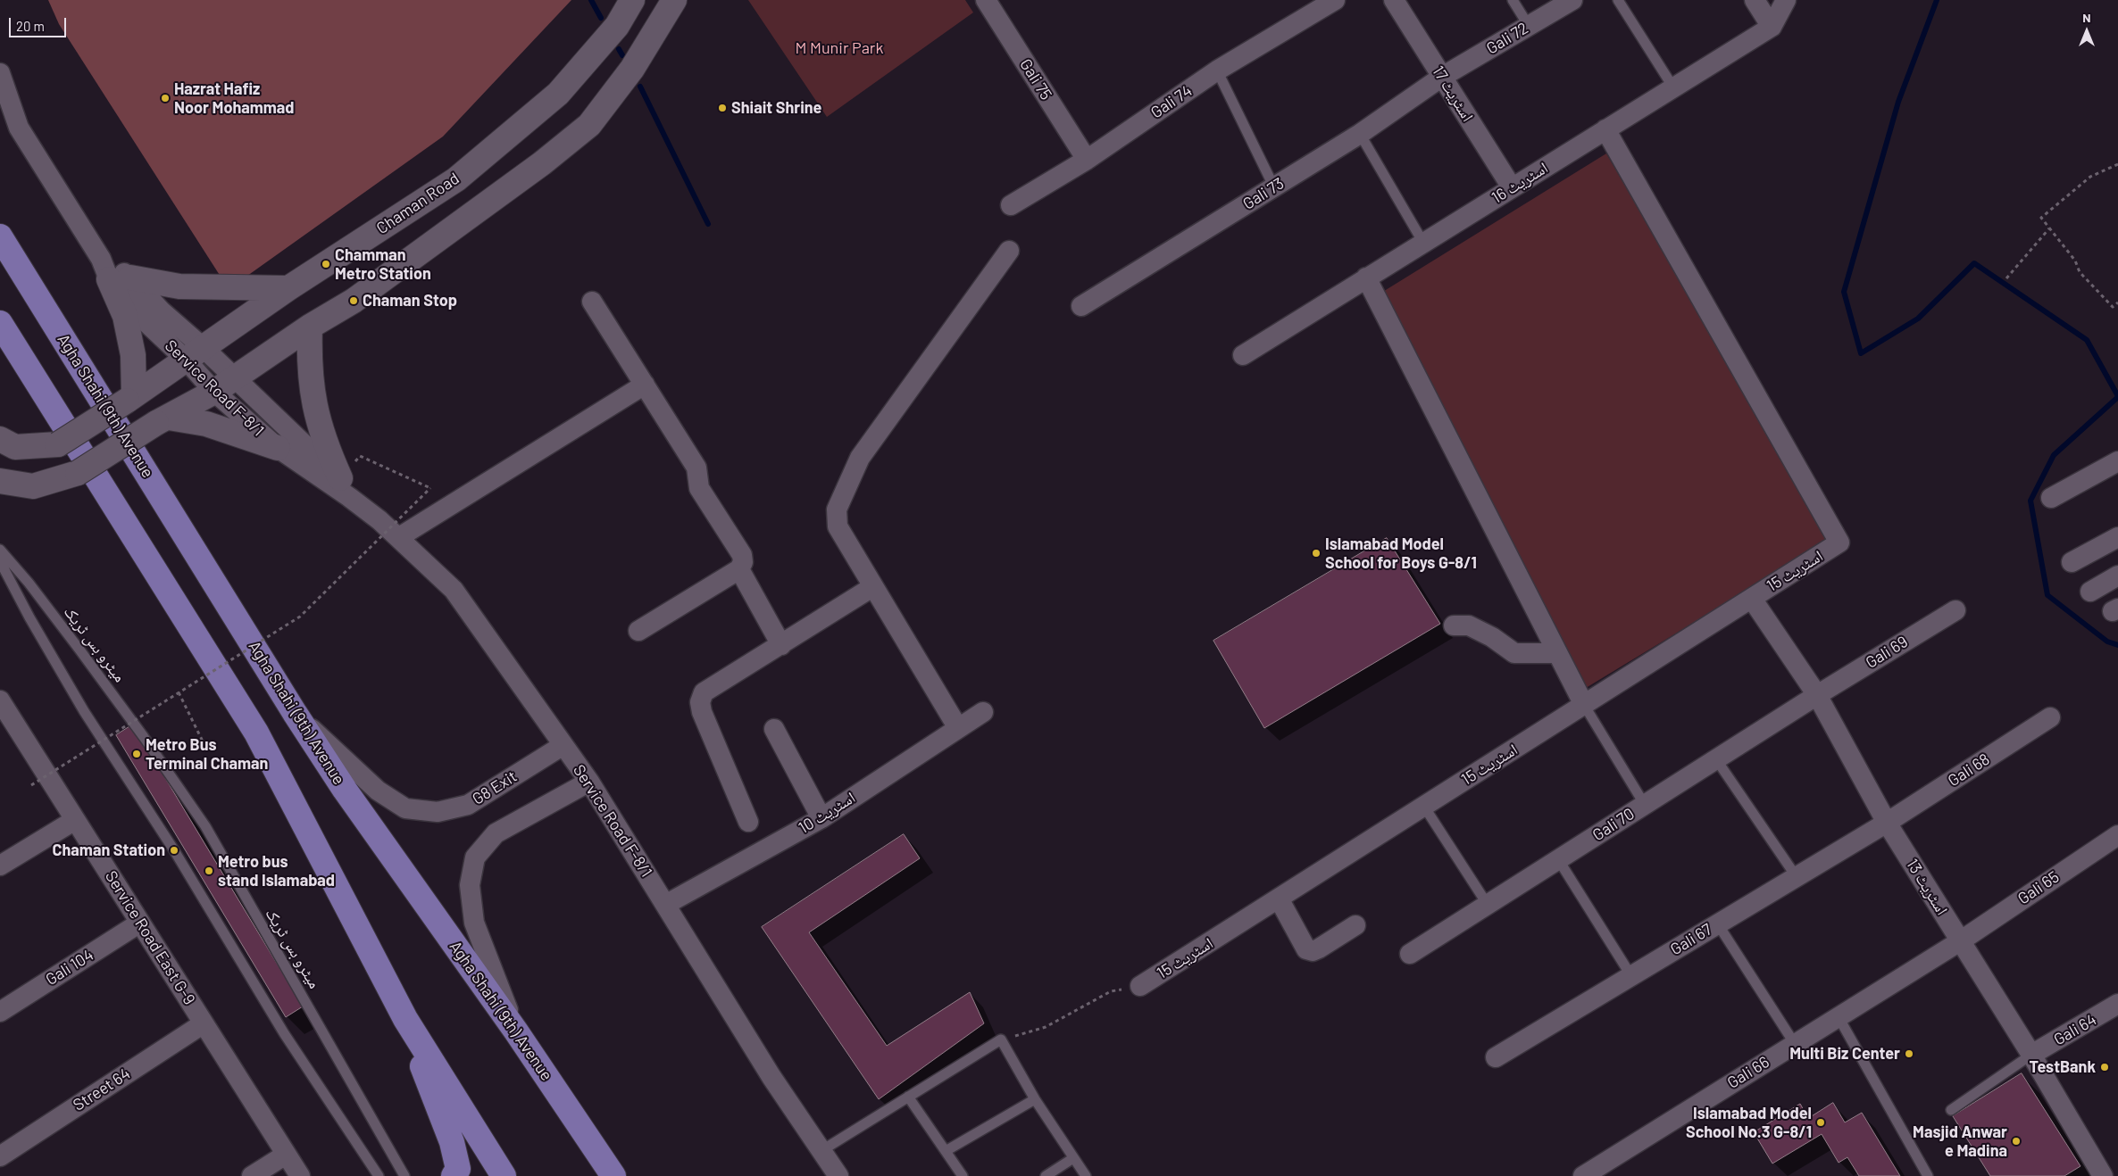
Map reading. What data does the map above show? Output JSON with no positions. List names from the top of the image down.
{
  "streets": {
    "main road": ["Agha Shahi (9th) Avenue"],
    "street": [
      "Gali 72",
      "Gali 75",
      "اسٹریٹ 17",
      "Gali 74",
      "اسٹریٹ 16",
      "Gali 73",
      "Chaman Road",
      "Service Road F-8/1",
      "اسٹریٹ 15",
      "Gali 69",
      "Gali 68",
      "G8 Exit",
      "اسٹریٹ 10",
      "Gali 70",
      "اسٹریٹ 13",
      "Gali 65",
      "Service Road East G-9",
      "Gali 67",
      "Gali 104",
      "Gali 64",
      "Gali 66",
      "Street 64"
    ],
    "lane": ["میٹرو بس ٹریک"]
  },
  "crossings": [
    ["Gali 72", "اسٹریٹ 17"],
    ["Gali 72", "Gali 73"],
    ["Gali 75", "Gali 74"],
    ["اسٹریٹ 17", "اسٹریٹ 16"],
    ["اسٹریٹ 17", "Gali 73"],
    ["اسٹریٹ 16", "اسٹریٹ 15"],
    ["Chaman Road", "Service Road F-8/1"],
    ["Service Road F-8/1", "G8 Exit"],
    ["Service Road F-8/1", "اسٹریٹ 10"],
    ["Agha Shahi (9th) Avenue", "G8 Exit"],
    ["اسٹریٹ 15", "اسٹریٹ 13"],
    ["Gali 69", "Gali 70"],
    ["Gali 69", "اسٹریٹ 13"],
    ["Gali 68", "اسٹریٹ 13"],
    ["Gali 68", "Gali 67"],
    ["Gali 70", "اسٹریٹ 13"],
    ["اسٹریٹ 13", "Gali 65"],
    ["اسٹریٹ 13", "Gali 67"],
    ["اسٹریٹ 13", "Gali 64"],
    ["اسٹریٹ 13", "Gali 66"],
    ["Gali 65", "Gali 66"],
    ["Service Road East G-9", "Gali 104"],
    ["Service Road East G-9", "Street 64"]
  ],
  "parks": ["M Munir Park"],
  "places": [
    "Hazrat Hafiz Noor Mohammad",
    "Shiait Shrine",
    "Chamman Metro Station",
    "Chaman Stop",
    "Islamabad Model School for Boys G-8/1",
    "Metro Bus Terminal Chaman",
    "Chaman Station",
    "Metro bus stand Islamabad",
    "Multi Biz Center",
    "TestBank",
    "Islamabad Model School No.3 G-8/1",
    "Masjid Anwar e Madina"
  ],
  "scale_bar": "20 m",
  "north": "top"
}
